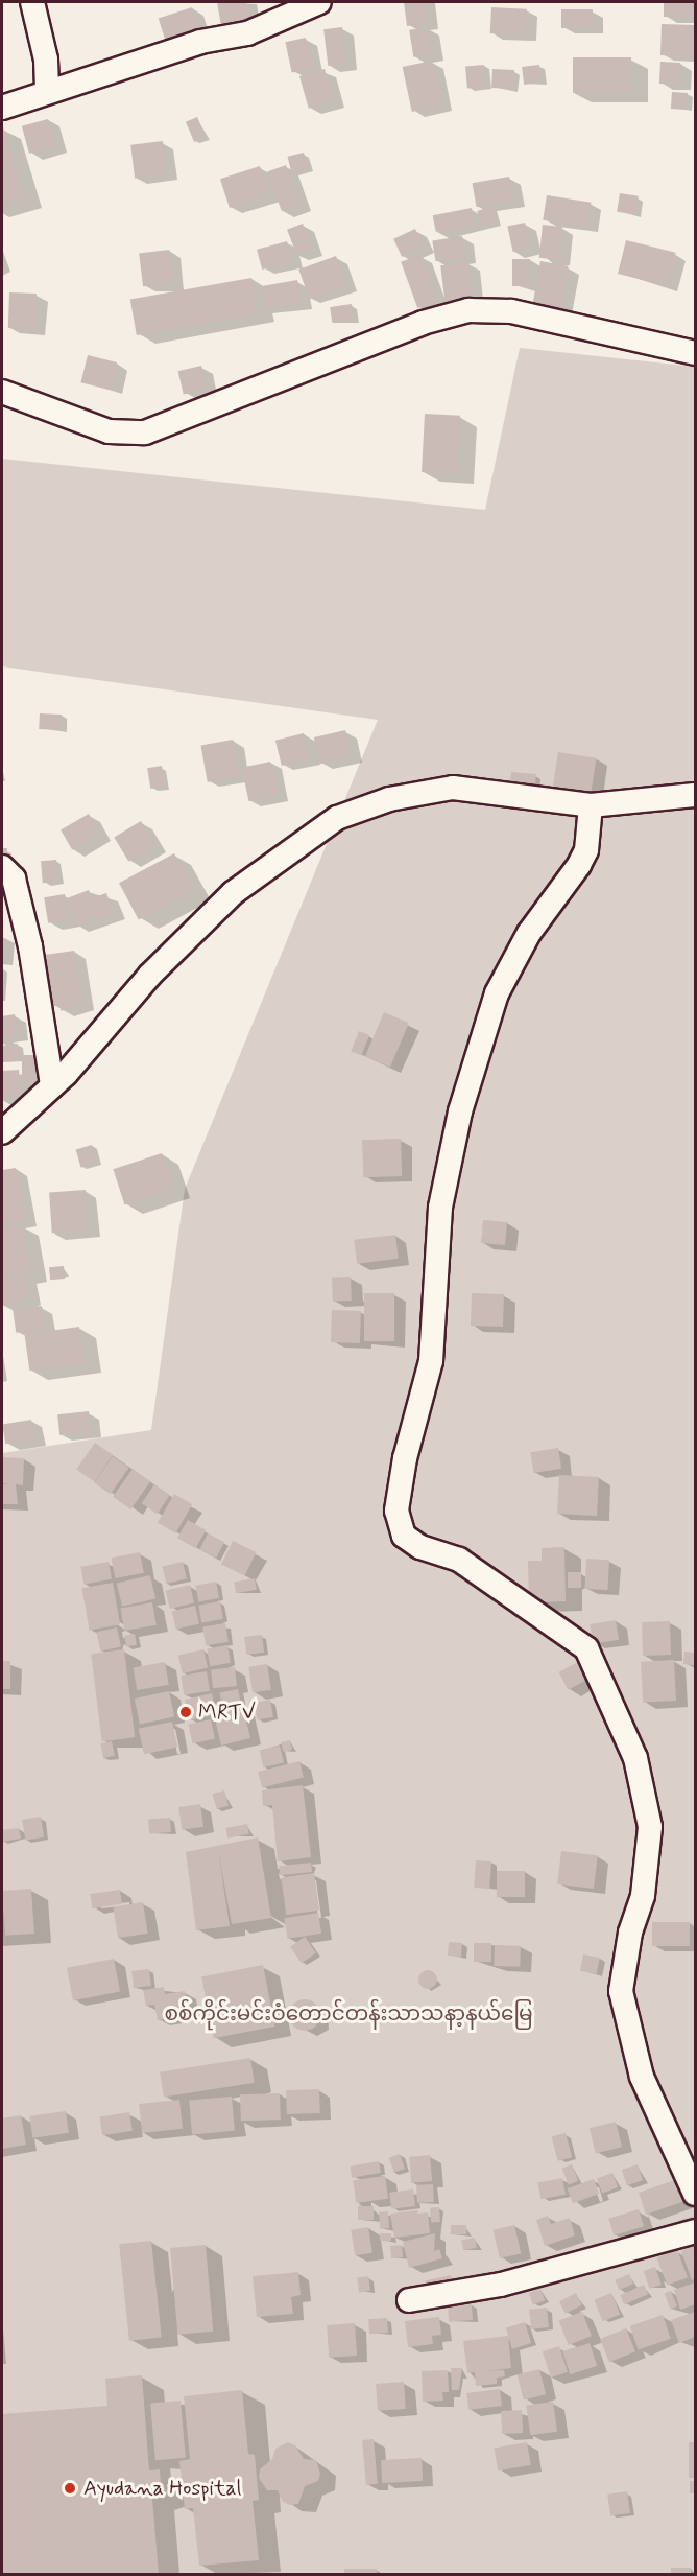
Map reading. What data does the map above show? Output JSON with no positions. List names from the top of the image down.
{
  "parks": ["စစ်ကိုင်းမင်းဝံတောင်တန်းသာသနာ့နယ်မြေ"],
  "places": ["MRTV", "Ayudana Hospital"]
}
